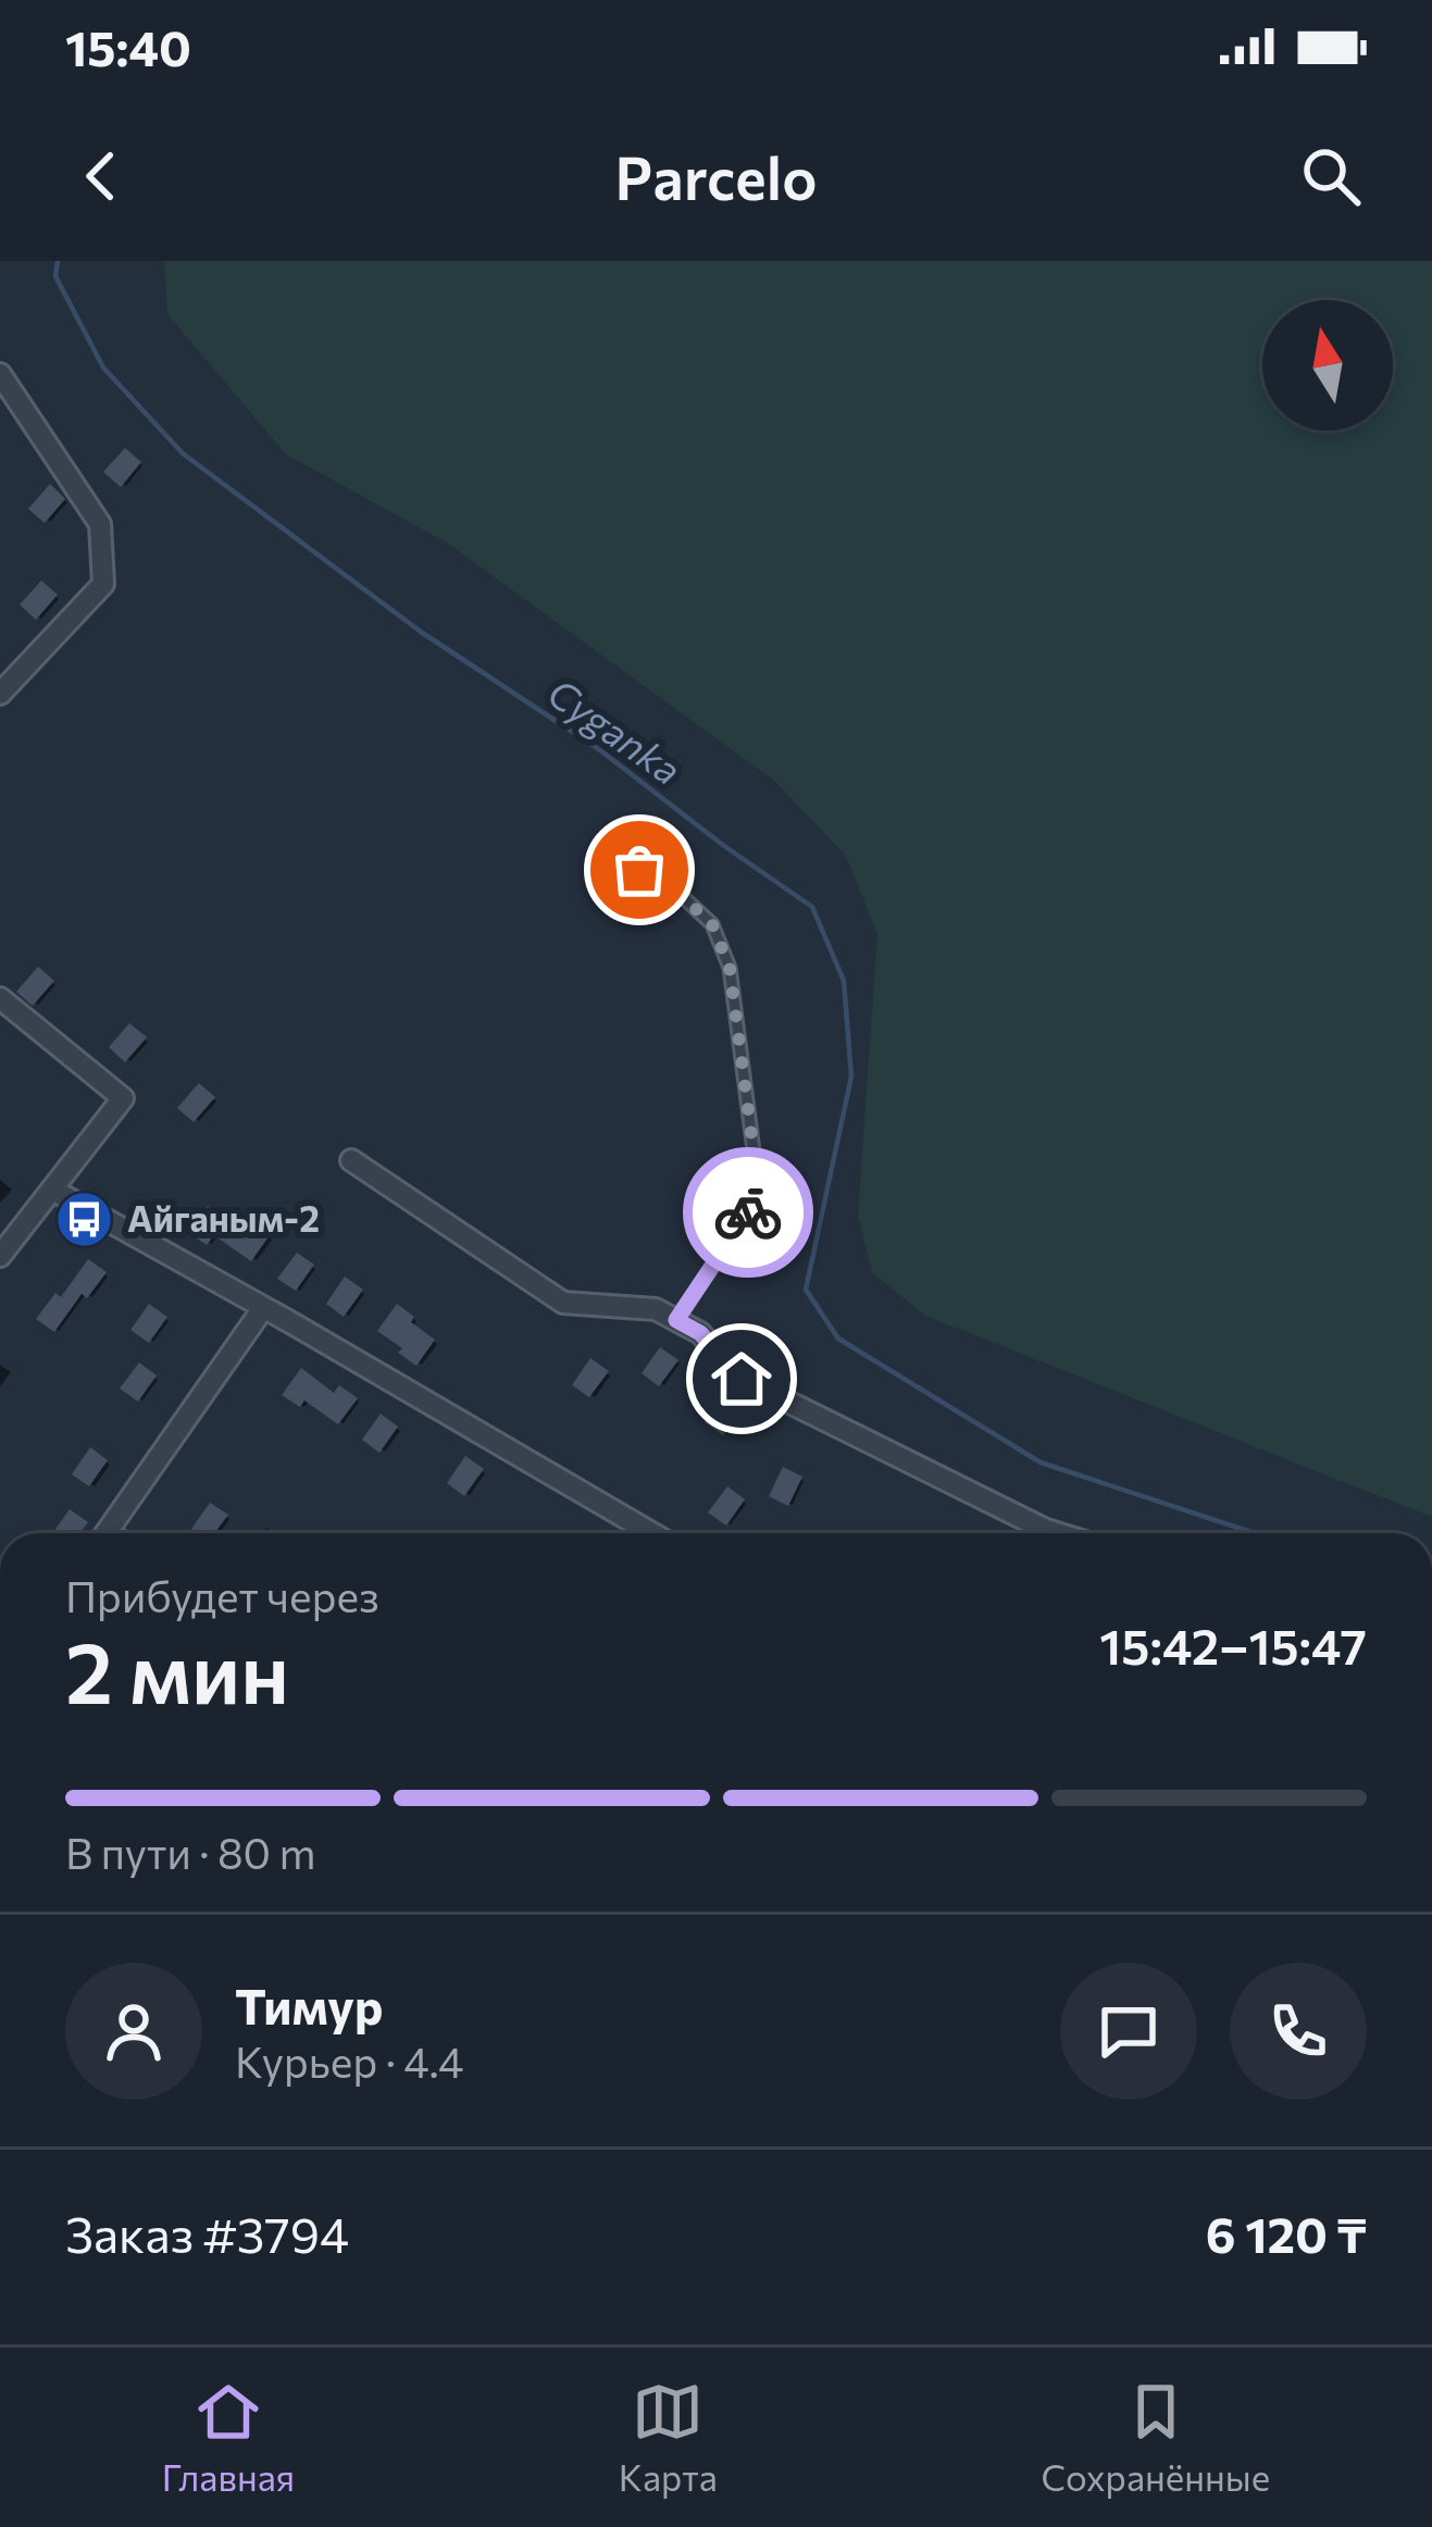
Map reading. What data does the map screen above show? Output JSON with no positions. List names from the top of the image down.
{
  "water": ["Cyganka"],
  "places": {
    "bus stop": ["Айганым-2"]
  },
  "north": "top",
  "page": {
    "status": "15:40",
    "header": "Parcelo",
    "heading": ["2 мин", "Прибудет через", "15:42–15:47"],
    "panel": [
      "Тимур",
      "Курьер · 4.4",
      "Заказ #3794",
      "6 120 ₸"
    ],
    "bar": "В пути · 80 m",
    "tabs": ["Главная", "Карта", "Сохранённые"]
  }
}
